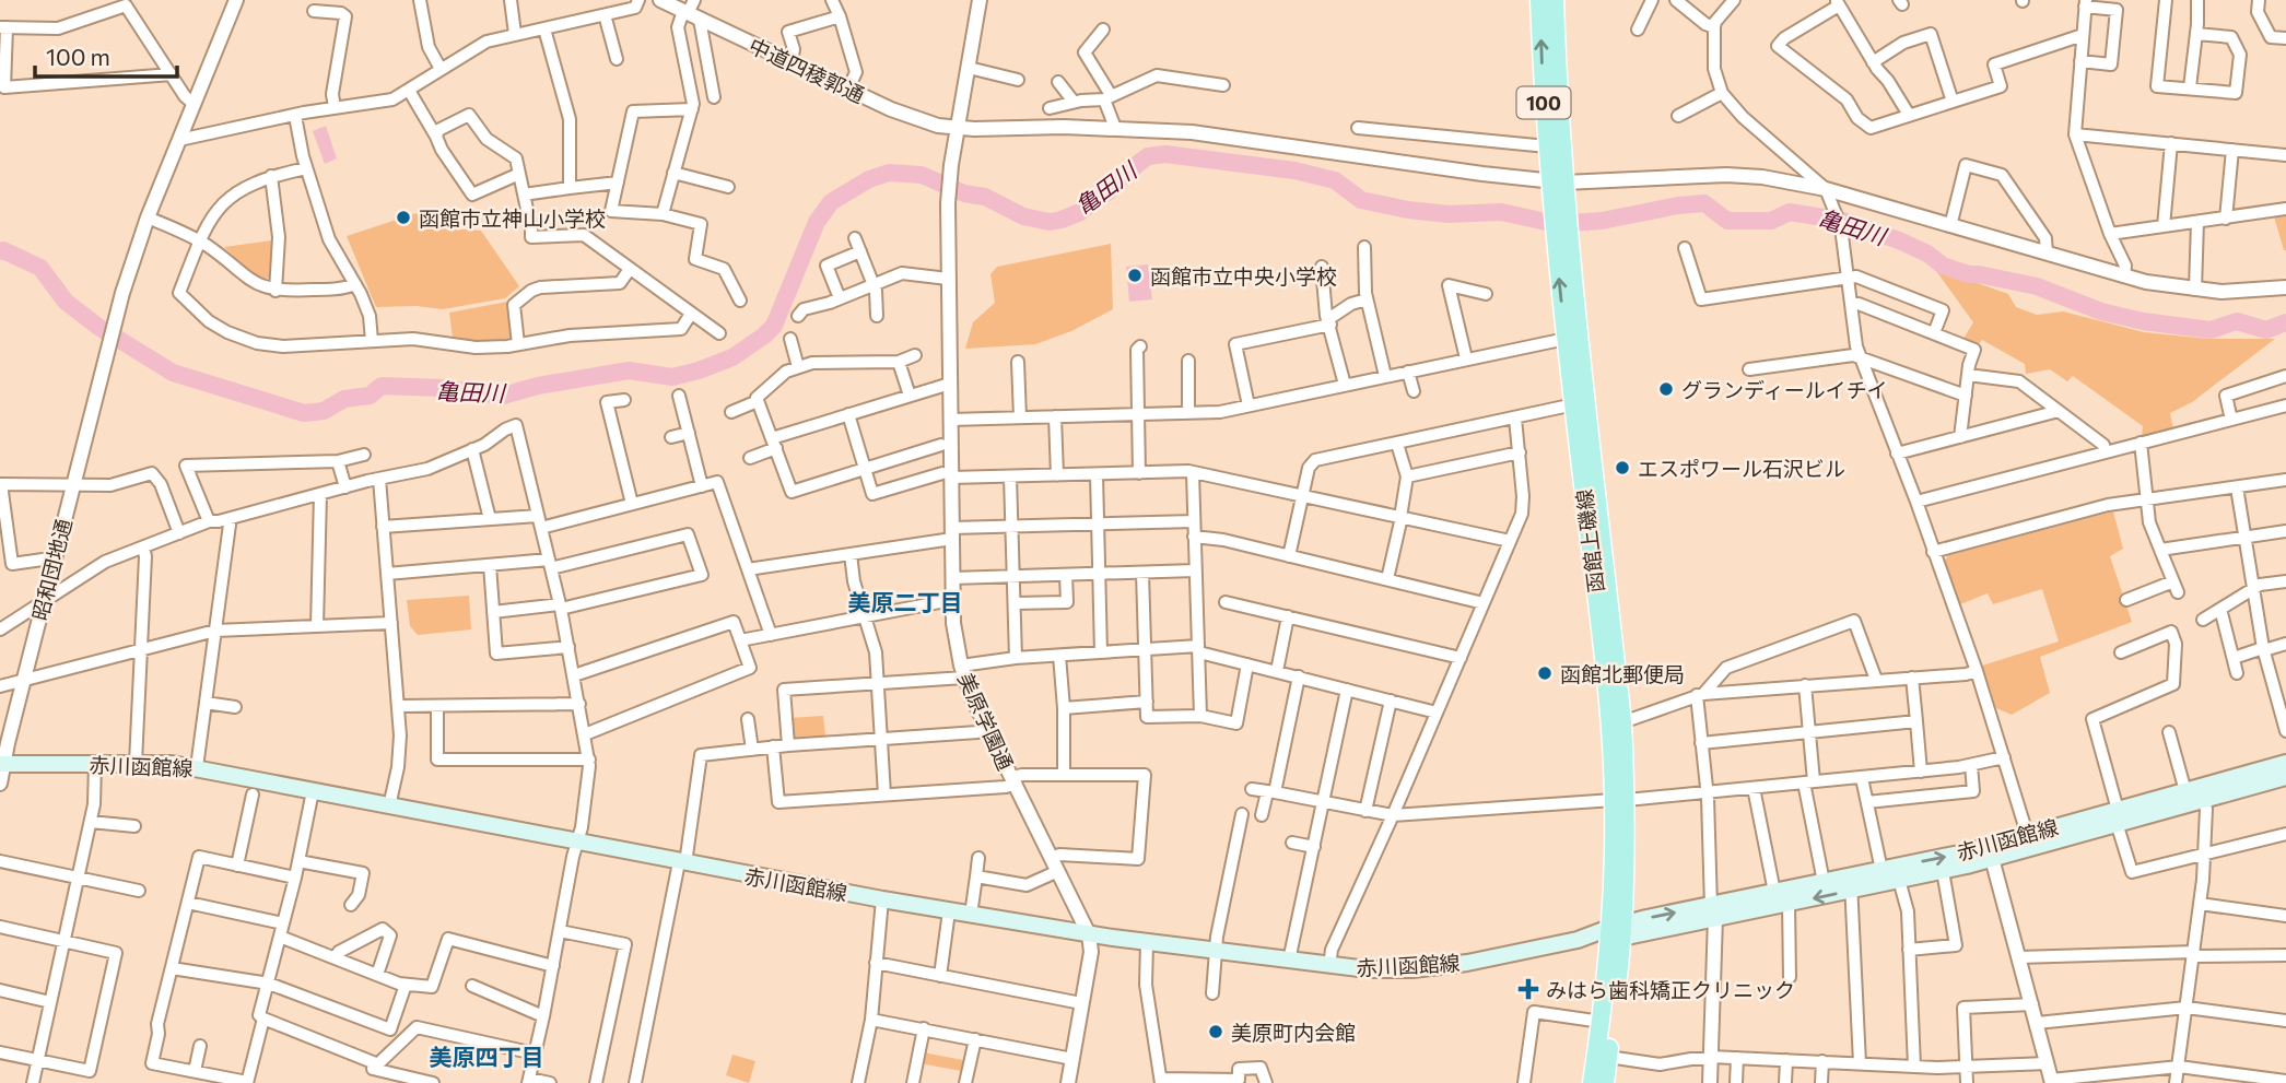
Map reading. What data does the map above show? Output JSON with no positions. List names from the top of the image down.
{
  "streets": {
    "main road": ["100", "函館上磯線", "赤川函館線"],
    "street": ["中道四稜郭通", "昭和団地通", "美原学園通"]
  },
  "crossings": [
    ["中道四稜郭通", "函館上磯線"],
    ["中道四稜郭通", "美原学園通"],
    ["函館上磯線", "赤川函館線"],
    ["昭和団地通", "赤川函館線"],
    ["美原学園通", "赤川函館線"]
  ],
  "districts": ["美原二丁目", "美原四丁目"],
  "water": ["亀田川"],
  "places": {
    "other": [
      "函館市立神山小学校",
      "函館市立中央小学校",
      "グランディールイチイ",
      "エスポワール石沢ビル",
      "函館北郵便局",
      "美原町内会館"
    ],
    "health": ["みはら歯科矯正クリニック"]
  },
  "scale_bar": "100 m"
}
